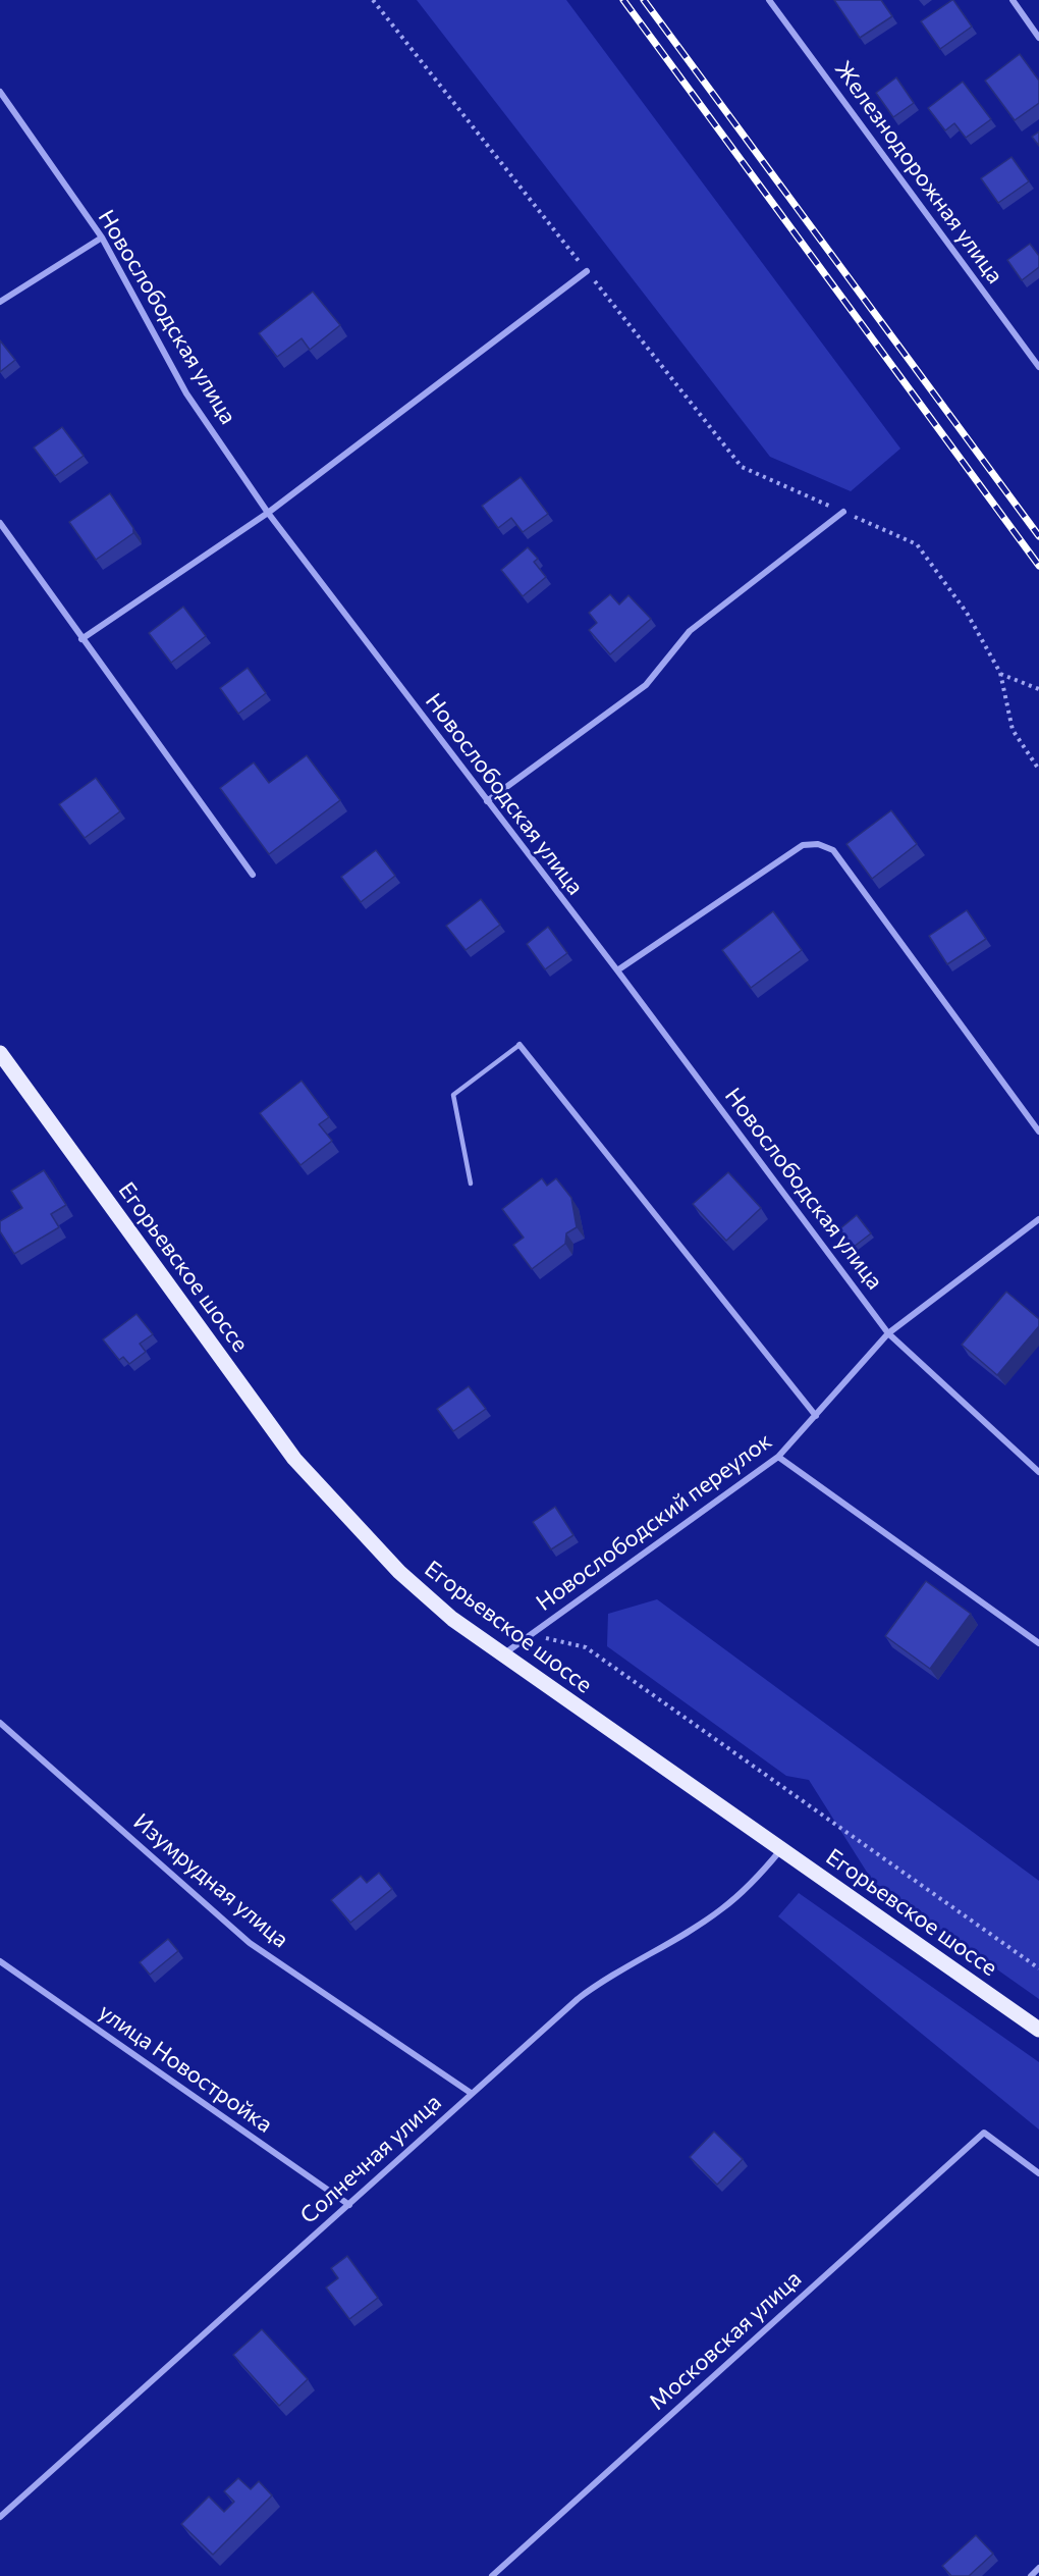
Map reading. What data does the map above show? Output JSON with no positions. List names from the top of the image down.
{
  "streets": {
    "main road": ["Егорьевское шоссе"],
    "street": [
      "Железнодорожная улица",
      "Новослободская улица",
      "Новослободский переулок",
      "Изумрудная улица",
      "улица Новостройка",
      "Солнечная улица",
      "Московская улица"
    ]
  },
  "crossings": [
    ["Новослободская улица", "Новослободский переулок"],
    ["Егорьевское шоссе", "Новослободский переулок"],
    ["Егорьевское шоссе", "Солнечная улица"],
    ["Изумрудная улица", "Солнечная улица"],
    ["улица Новостройка", "Солнечная улица"]
  ]
}
